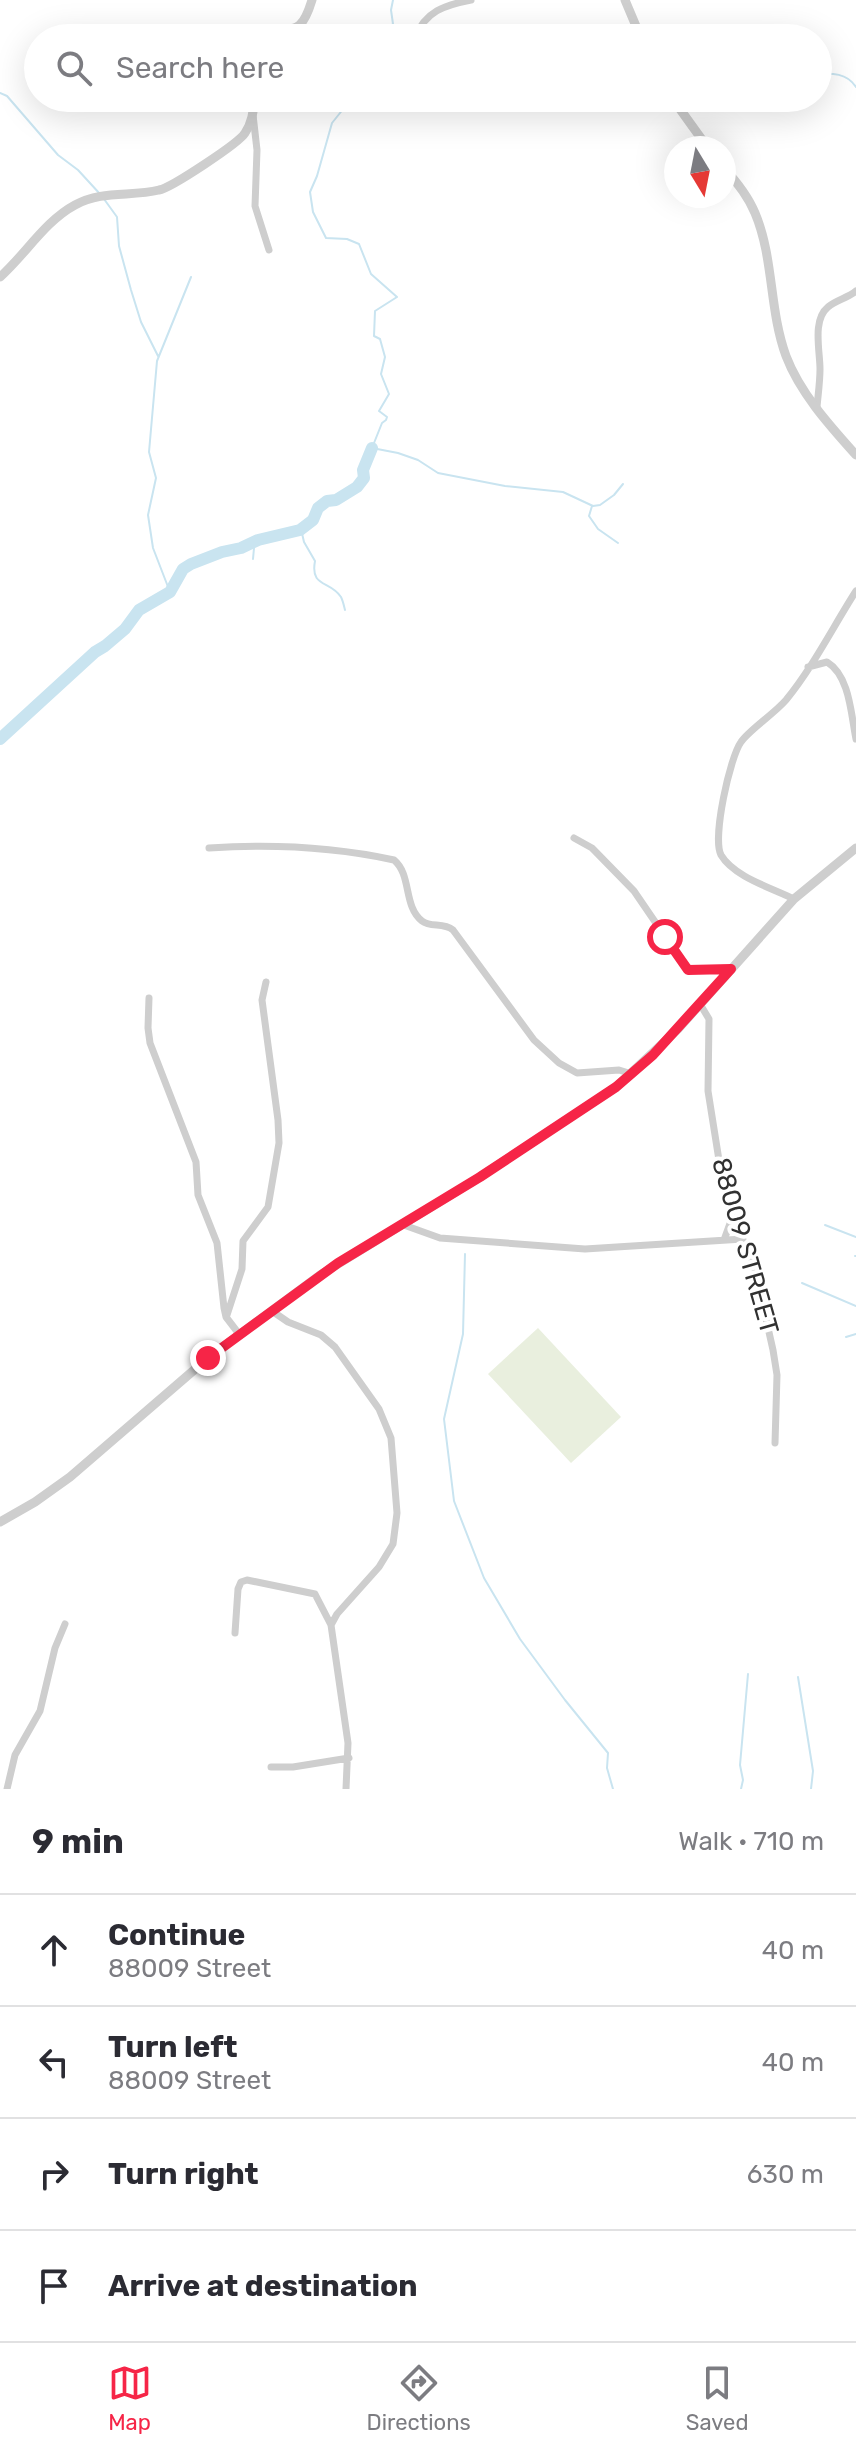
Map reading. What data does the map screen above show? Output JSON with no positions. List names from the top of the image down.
{
  "streets": {
    "street": ["88009 STREET"]
  },
  "north": "bottom",
  "page": {
    "search": "Search here",
    "heading": ["9 min", "Walk · 710 m"],
    "list": [
      ["Continue", "88009 Street", "40 m"],
      ["Turn left", "88009 Street", "40 m"],
      ["Turn right", "630 m"],
      "Arrive at destination"
    ],
    "nav": ["Map", "Directions", "Saved"]
  }
}
